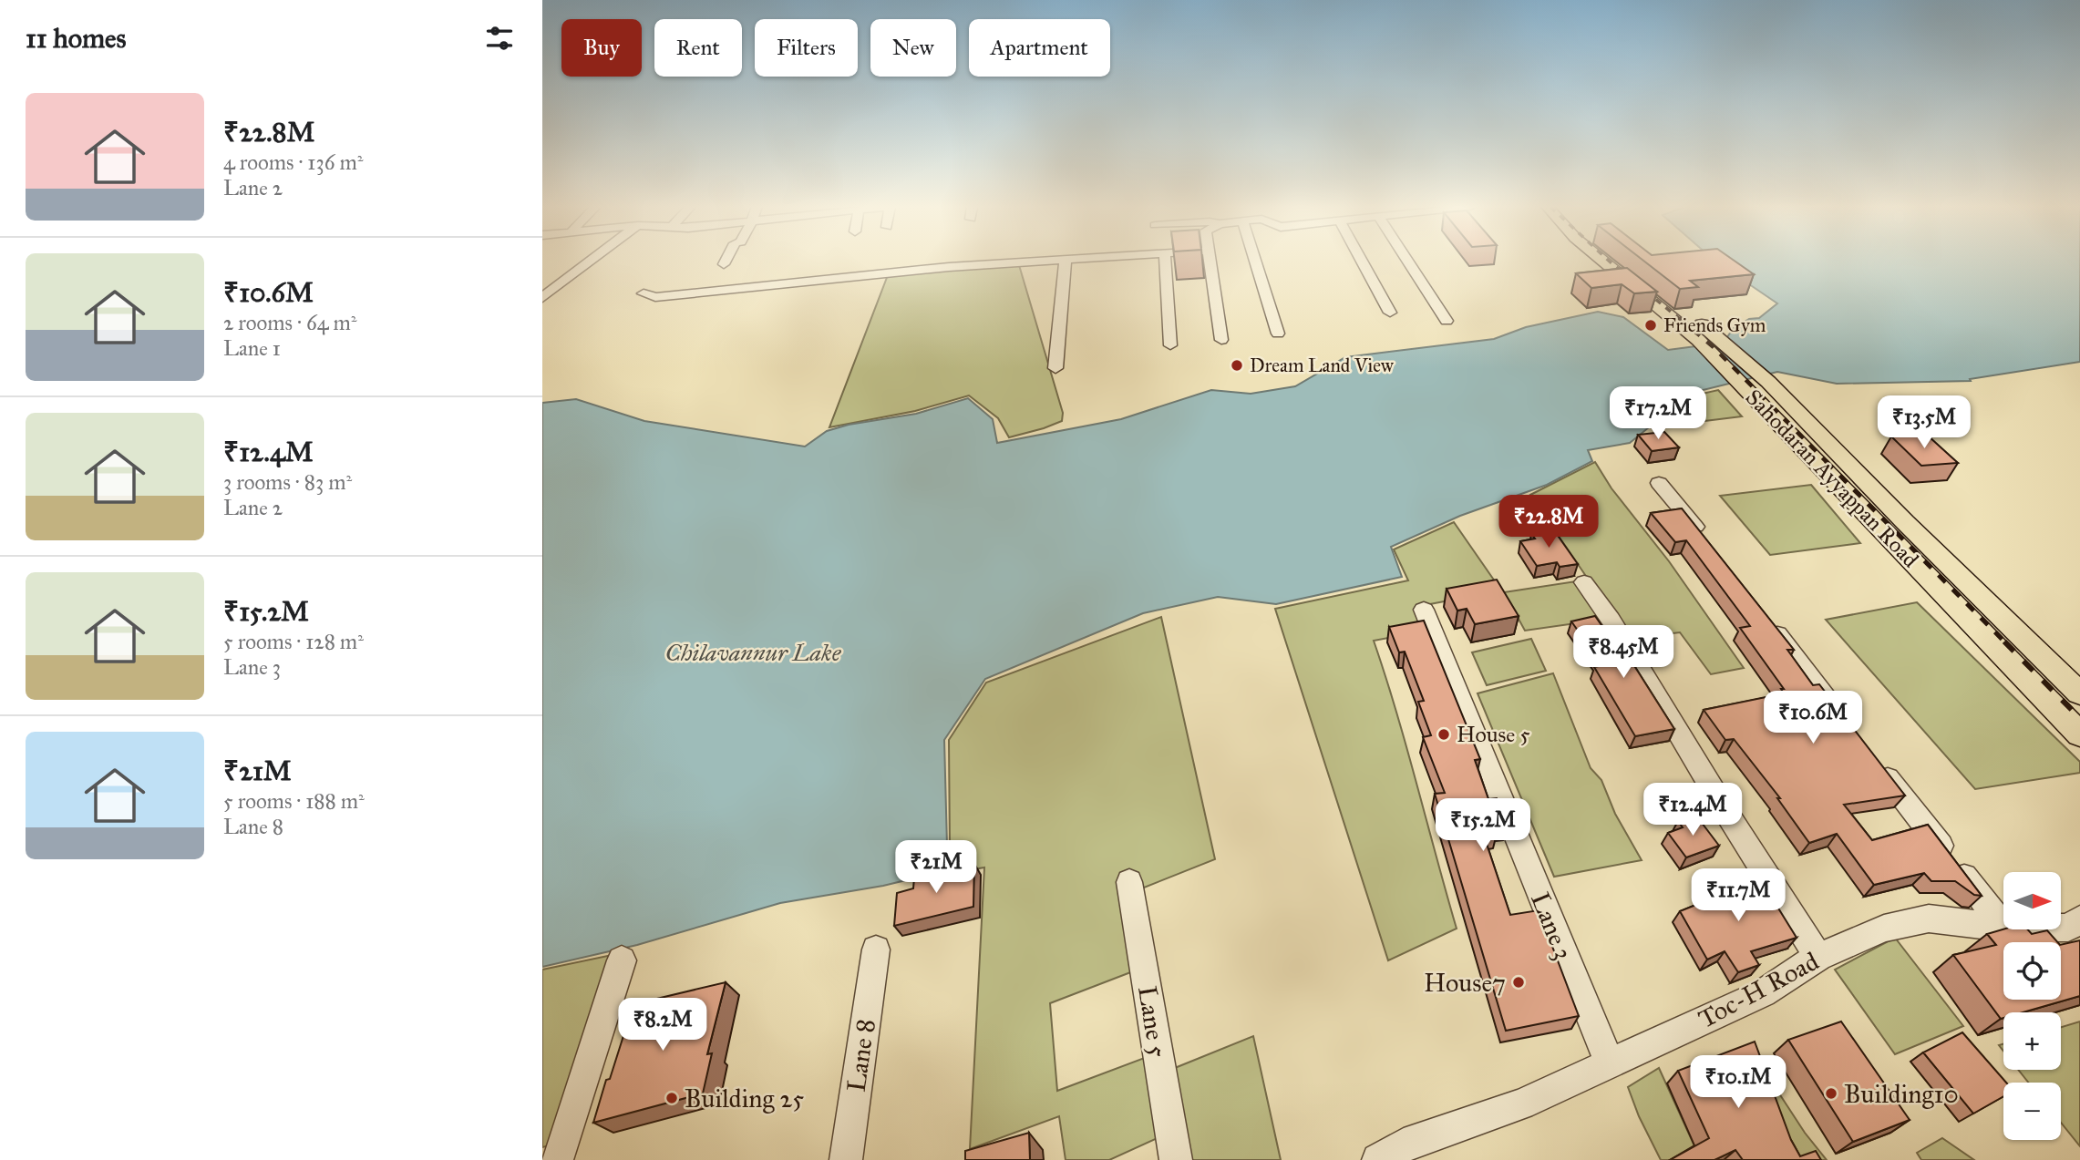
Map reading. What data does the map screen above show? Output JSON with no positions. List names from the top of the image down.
{
  "streets": {
    "main road": ["Sahodaran Ayyappan Road"],
    "street": [
      "Lane 3",
      "Toc-H Road",
      "Lane 5",
      "Lane 8"
    ]
  },
  "crossings": [
    ["Lane 3", "Toc-H Road"]
  ],
  "water": ["Chilavannur Lake"],
  "places": [
    "Friends Gym",
    "Dream Land View",
    "House 5",
    "House7",
    "Building10",
    "Building 25"
  ],
  "north": "right",
  "page": {
    "heading": "11 homes",
    "chip": [
      "Buy",
      "Rent",
      "Filters",
      "New",
      "Apartment"
    ],
    "list": [
      {
        "name": "₹22.8M",
        "note": "4 rooms · 136 m² · Lane 2"
      },
      {
        "name": "₹10.6M",
        "note": "2 rooms · 64 m² · Lane 1"
      },
      {
        "name": "₹12.4M",
        "note": "3 rooms · 83 m² · Lane 2"
      },
      {
        "name": "₹15.2M",
        "note": "5 rooms · 128 m² · Lane 3"
      },
      {
        "name": "₹21M",
        "note": "5 rooms · 188 m² · Lane 8"
      }
    ],
    "price": [
      "₹17.2M",
      "₹13.5M",
      "₹22.8M",
      "₹8.45M",
      "₹10.6M",
      "₹12.4M",
      "₹15.2M",
      "₹21M",
      "₹11.7M",
      "₹8.2M",
      "₹10.1M"
    ],
    "map_buttons": ["+", "−"]
  }
}
